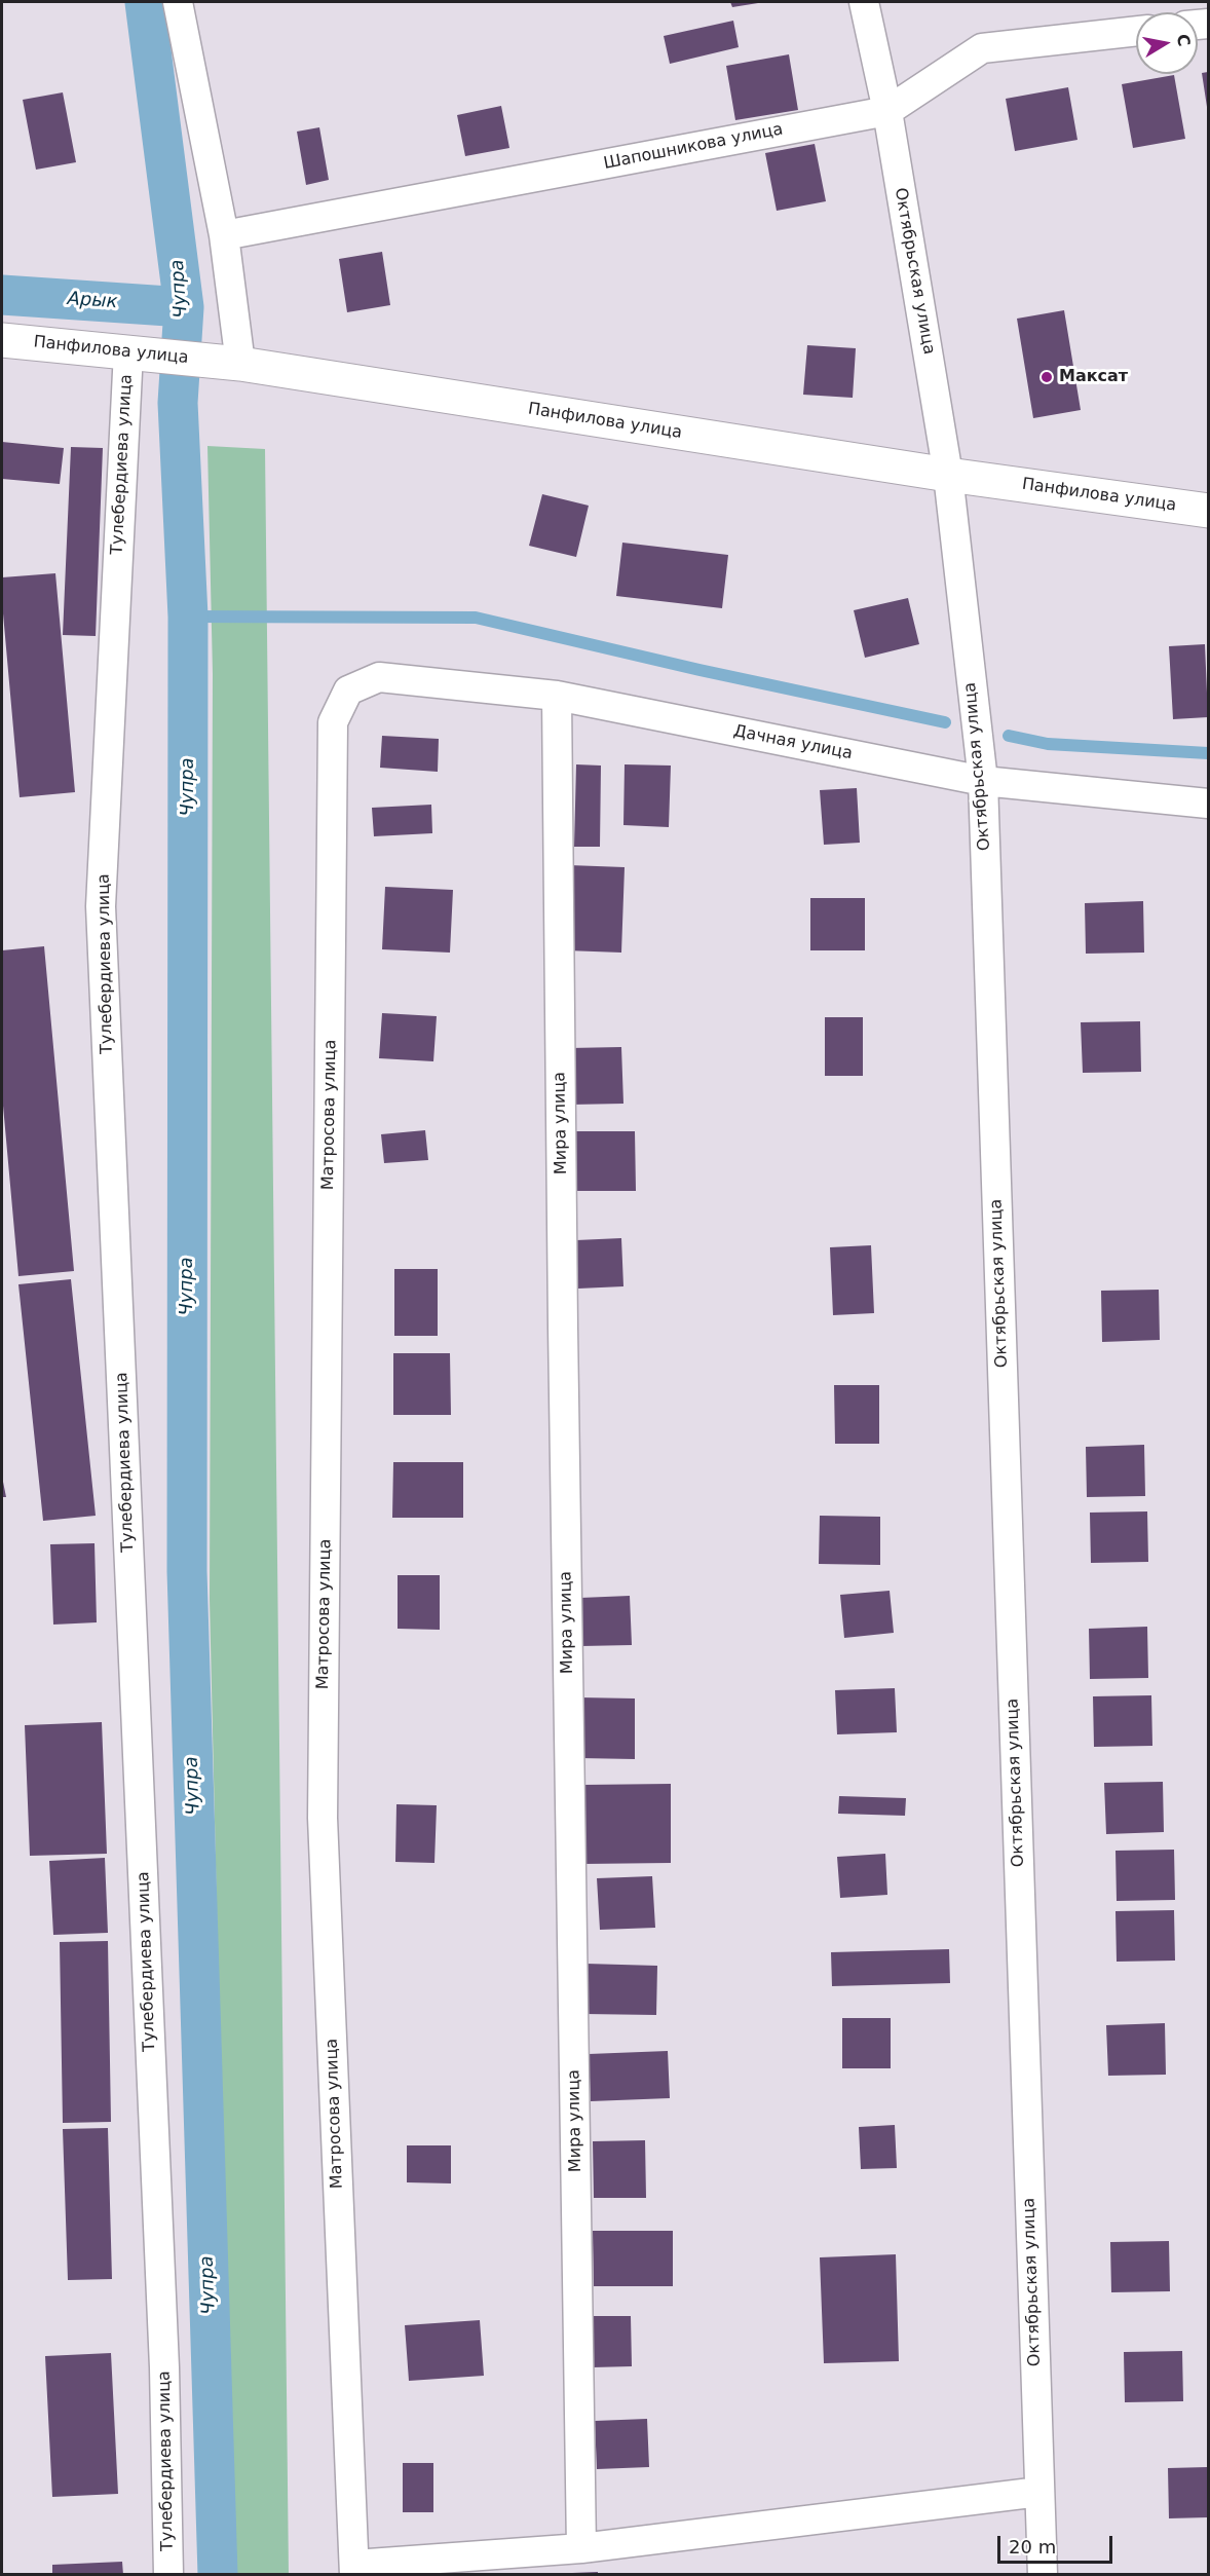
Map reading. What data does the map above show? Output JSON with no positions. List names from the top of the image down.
{
  "streets": {
    "street": [
      "Шапошникова улица",
      "Октябрьская улица",
      "Панфилова улица",
      "Тулебердиева улица",
      "Дачная улица",
      "Матросова улица",
      "Мира улица"
    ]
  },
  "crossings": [
    ["Шапошникова улица", "Октябрьская улица"],
    ["Октябрьская улица", "Панфилова улица"],
    ["Октябрьская улица", "Дачная улица"],
    ["Панфилова улица", "Тулебердиева улица"],
    ["Дачная улица", "Матросова улица"],
    ["Дачная улица", "Мира улица"]
  ],
  "water": ["Чупра", "Арык"],
  "places": ["Максат"],
  "scale_bar": "20 m",
  "north": "right"
}
